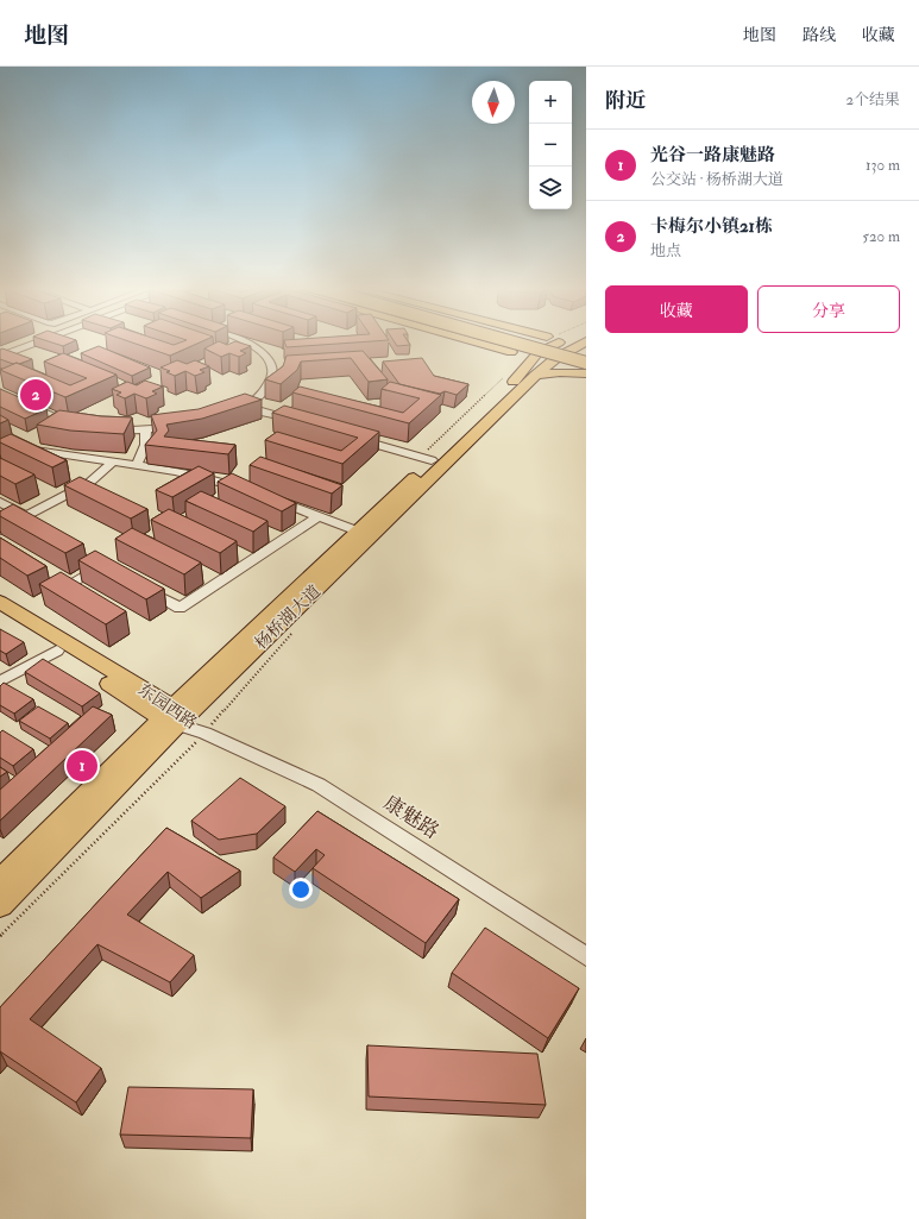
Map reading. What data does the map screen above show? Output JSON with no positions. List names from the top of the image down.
{
  "streets": {
    "main road": ["杨桥湖大道", "东园西路"],
    "street": ["康魅路"]
  },
  "crossings": [
    ["杨桥湖大道", "东园西路"],
    ["东园西路", "康魅路"]
  ],
  "north": "bottom",
  "page": {
    "header": "地图",
    "nav": ["地图", "路线", "收藏"],
    "heading": ["附近", "2个结果"],
    "map_buttons": ["+", "−"],
    "list": [
      {
        "mark": "1",
        "name": "光谷一路康魅路",
        "note": "公交站 · 杨桥湖大道",
        "value": "130 m"
      },
      {
        "mark": "2",
        "name": "卡梅尔小镇21栋",
        "note": "地点",
        "value": "520 m"
      }
    ],
    "buttons": ["收藏", "分享"],
    "pins": ["2", "1"]
  }
}
